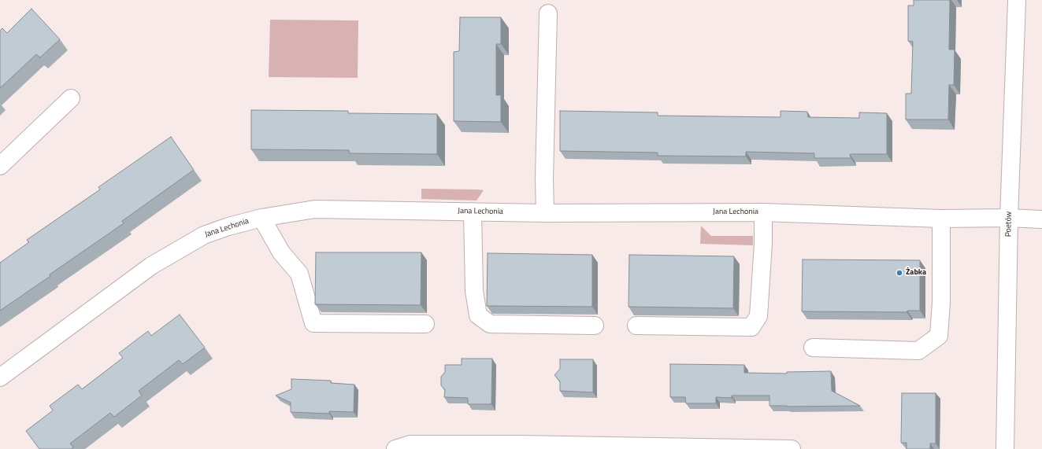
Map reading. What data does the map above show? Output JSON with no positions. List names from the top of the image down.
{
  "streets": {
    "street": ["Jana Lechonia", "Poetów"]
  },
  "crossings": [
    ["Jana Lechonia", "Poetów"]
  ],
  "places": ["Żabka"]
}
